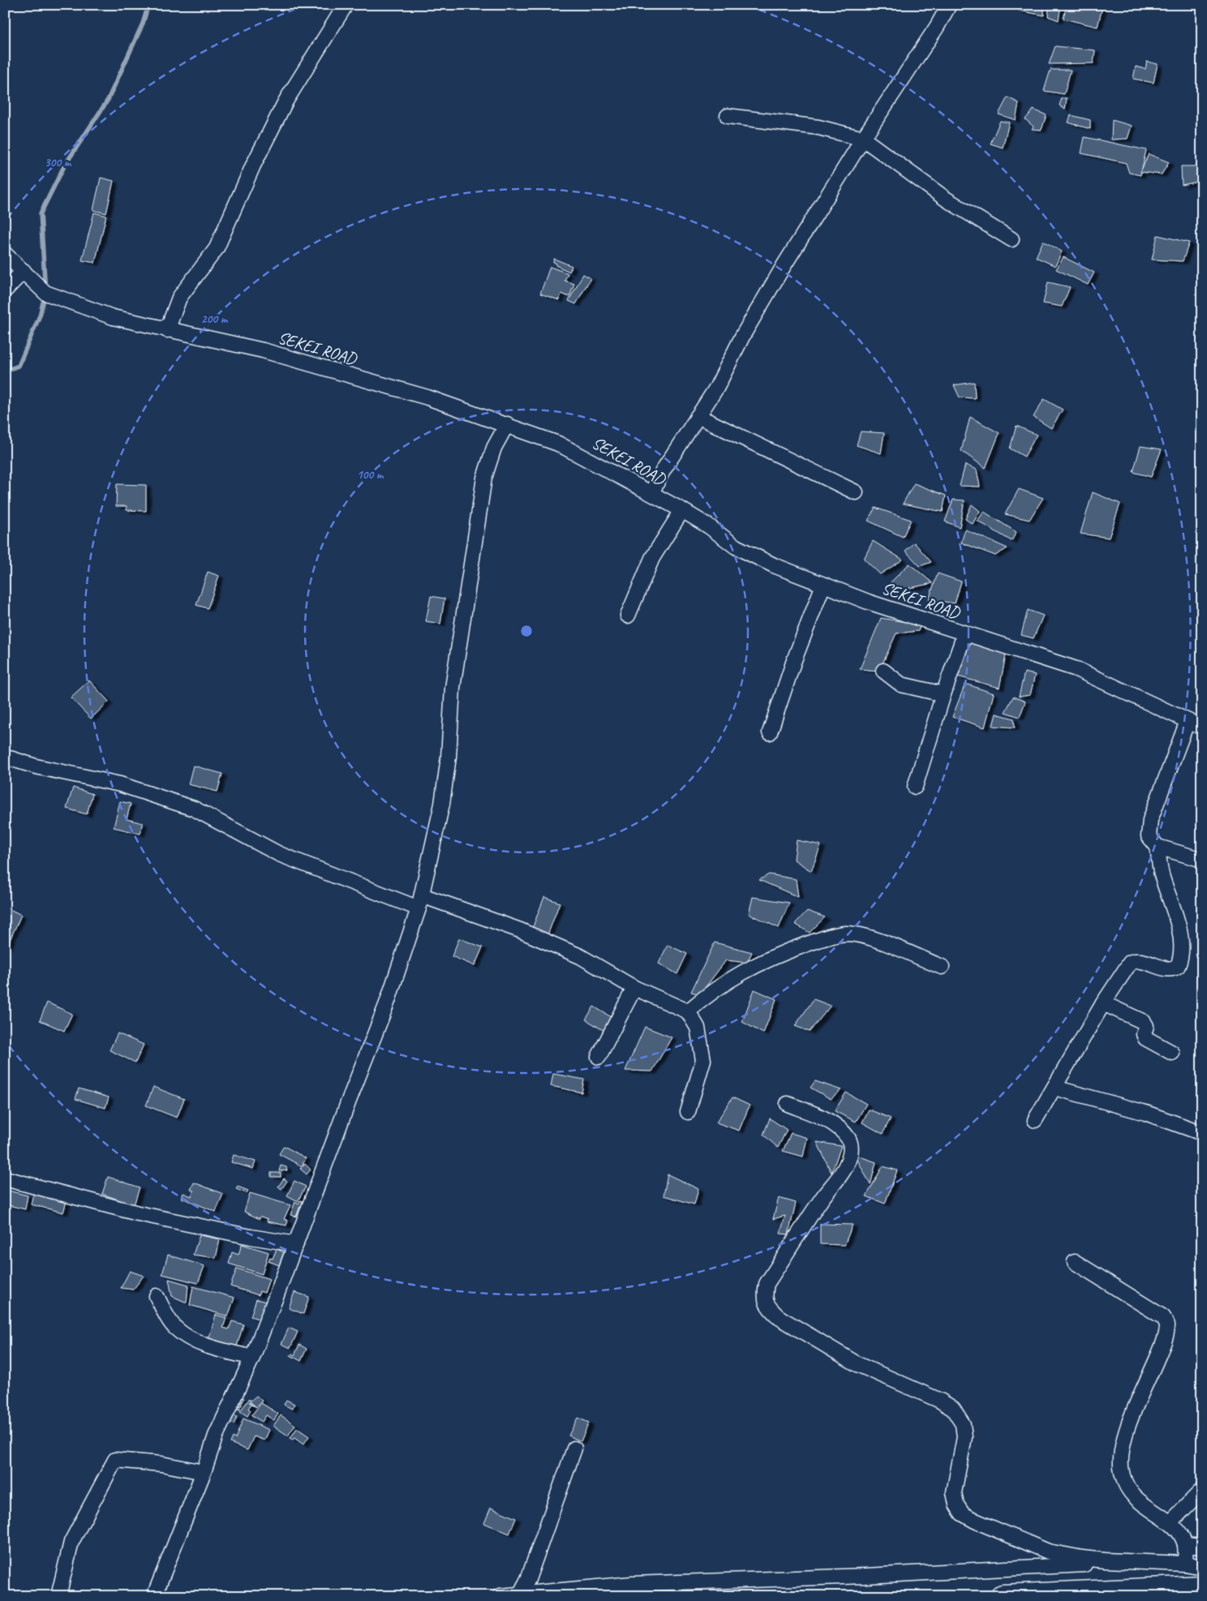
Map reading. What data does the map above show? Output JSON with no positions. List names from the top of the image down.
{
  "streets": {
    "street": ["SEKEI ROAD"]
  },
  "rings": ["300 m", "200 m", "100 m"]
}
